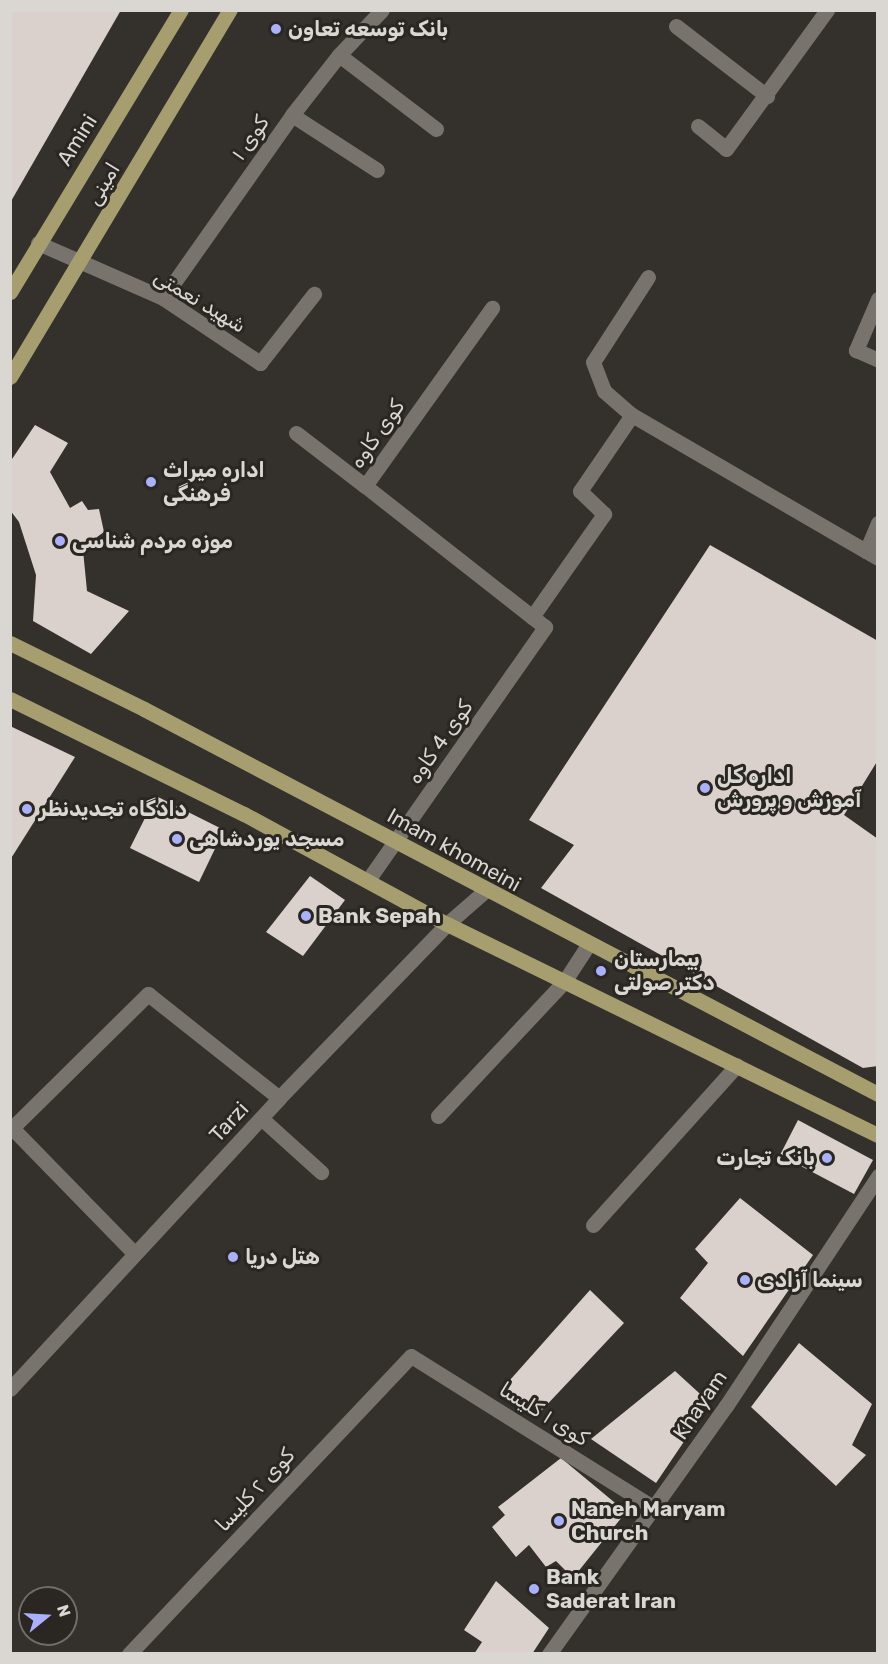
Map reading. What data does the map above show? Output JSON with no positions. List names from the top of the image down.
{
  "streets": {
    "main road": ["Amini", "امینی", "Imam khomeini"],
    "street": [
      "کوی ۱",
      "شهید نعمتی",
      "کوی کاوه",
      "کوی 4 کاوه",
      "Tarzi",
      "Khayam",
      "کوی ۱ کلیسا",
      "کوی ۲ کلیسا"
    ]
  },
  "crossings": [
    ["کوی ۱", "شهید نعمتی"],
    ["Amini", "شهید نعمتی"],
    ["امینی", "شهید نعمتی"],
    ["کوی کاوه", "کوی 4 کاوه"],
    ["کوی 4 کاوه", "Imam khomeini"],
    ["Imam khomeini", "Tarzi"],
    ["Khayam", "کوی ۱ کلیسا"],
    ["کوی ۱ کلیسا", "کوی ۲ کلیسا"]
  ],
  "places": [
    "بانک توسعه تعاون",
    "اداره میراث فرهنگی",
    "موزه مردم شناسی",
    "اداره کل آموزش و پرورش",
    "دادگاه تجدیدنظر",
    "مسجد یوردشاهی",
    "Bank Sepah",
    "بیمارستان دکتر صولتی",
    "بانک تجارت",
    "هتل دریا",
    "سینما آزادی",
    "Naneh Maryam Church",
    "Bank Saderat Iran"
  ],
  "north": "right"
}
